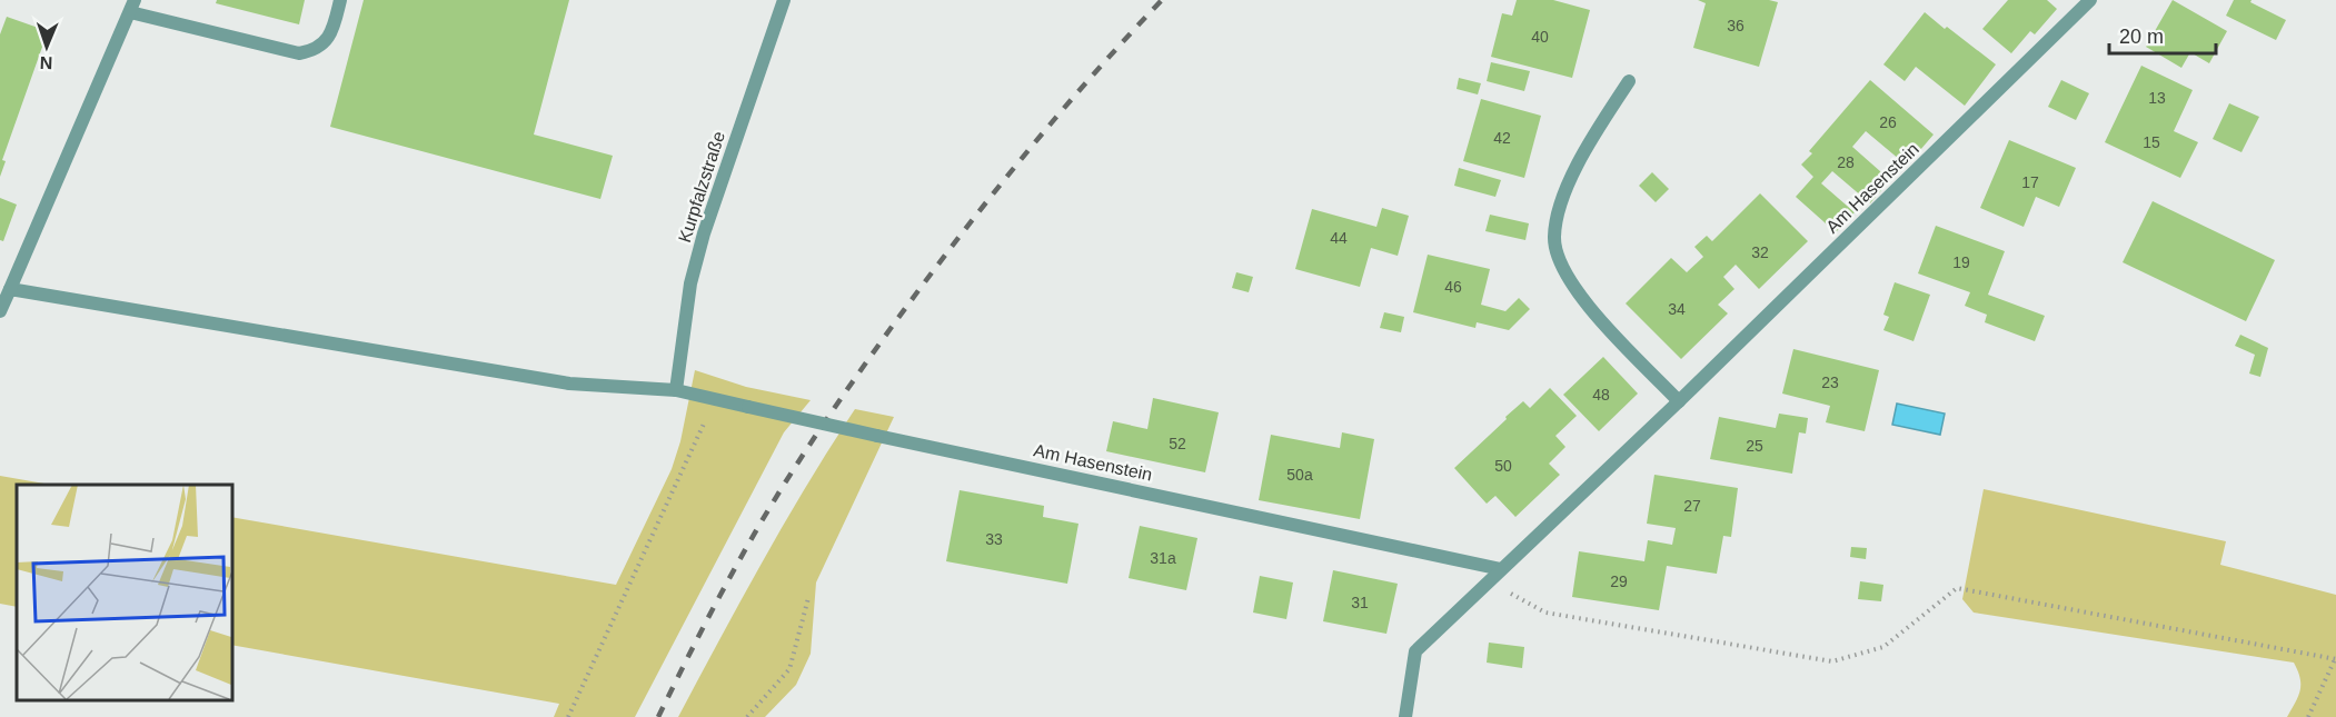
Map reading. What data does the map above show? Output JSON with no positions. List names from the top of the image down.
{
  "streets": {
    "street": ["Kurpfalzstraße", "Am Hasenstein"]
  },
  "crossings": [
    ["Kurpfalzstraße", "Am Hasenstein"]
  ],
  "house_numbers": [
    "36",
    "40",
    "13",
    "26",
    "42",
    "15",
    "28",
    "17",
    "44",
    "32",
    "19",
    "46",
    "34",
    "23",
    "48",
    "52",
    "25",
    "50",
    "50a",
    "27",
    "33",
    "31a",
    "29",
    "31"
  ],
  "scale_bar": "20 m",
  "north": "bottom"
}
